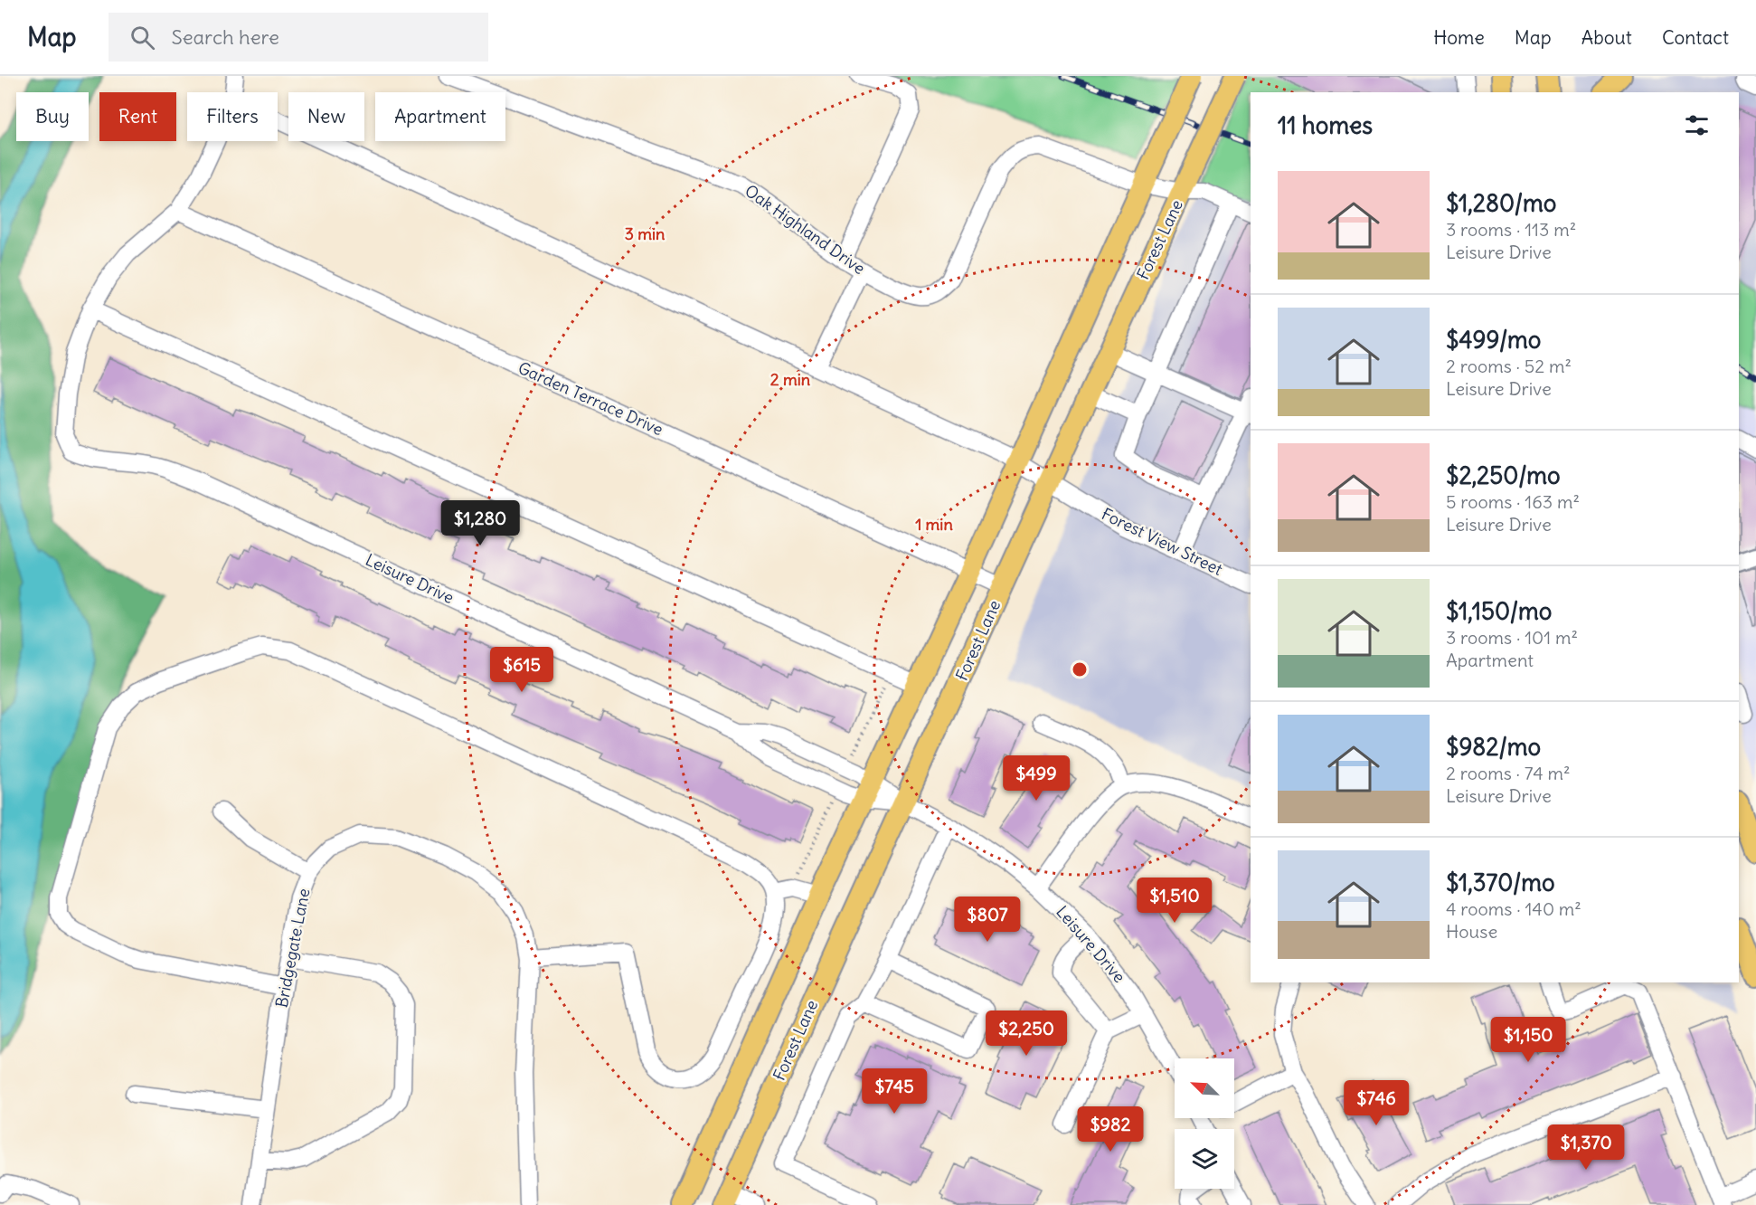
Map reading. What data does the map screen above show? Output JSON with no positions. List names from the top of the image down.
{
  "streets": {
    "main road": ["Forest Lane"],
    "street": [
      "Oak Highland Drive",
      "Garden Terrace Drive",
      "Forest View Street",
      "Leisure Drive",
      "Bridgegate Lane"
    ]
  },
  "crossings": [
    ["Oak Highland Drive", "Forest Lane"],
    ["Forest Lane", "Garden Terrace Drive"],
    ["Forest Lane", "Forest View Street"],
    ["Forest Lane", "Leisure Drive"]
  ],
  "north": "top left",
  "page": {
    "header": "Map",
    "search": "Search here",
    "nav": [
      "Home",
      "Map",
      "About",
      "Contact"
    ],
    "chip": [
      "Buy",
      "Rent",
      "Filters",
      "New",
      "Apartment"
    ],
    "heading": "11 homes",
    "list": [
      {
        "name": "$1,280/mo",
        "note": "3 rooms · 113 m² · Leisure Drive"
      },
      {
        "name": "$499/mo",
        "note": "2 rooms · 52 m² · Leisure Drive"
      },
      {
        "name": "$2,250/mo",
        "note": "5 rooms · 163 m² · Leisure Drive"
      },
      {
        "name": "$1,150/mo",
        "note": "3 rooms · 101 m² · Apartment"
      },
      {
        "name": "$982/mo",
        "note": "2 rooms · 74 m² · Leisure Drive"
      },
      {
        "name": "$1,370/mo",
        "note": "4 rooms · 140 m² · House"
      }
    ],
    "price": [
      "$1,280",
      "$615",
      "$499",
      "$1,510",
      "$807",
      "$2,250",
      "$1,150",
      "$745",
      "$746",
      "$982",
      "$1,370"
    ]
  },
  "rings": ["3 min", "2 min", "1 min"]
}
